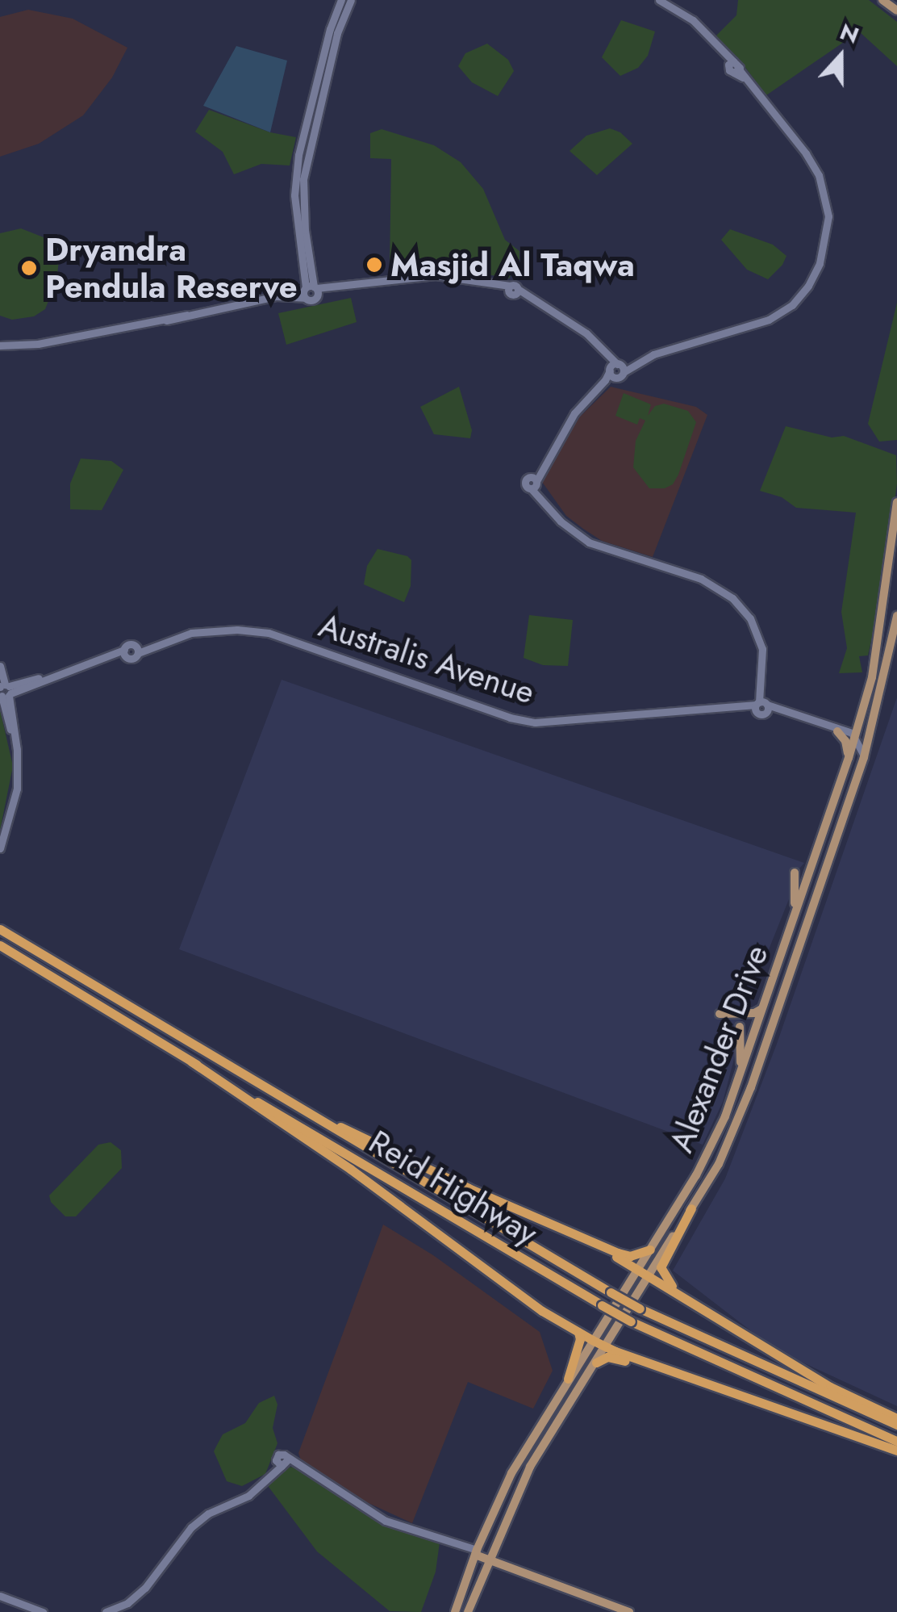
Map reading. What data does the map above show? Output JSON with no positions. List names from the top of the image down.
{
  "streets": {
    "highway": ["Reid Highway"],
    "main road": ["Alexander Drive"],
    "street": ["Australis Avenue"]
  },
  "places": ["Masjid Al Taqwa", "Dryandra Pendula Reserve"],
  "north": "top"
}
